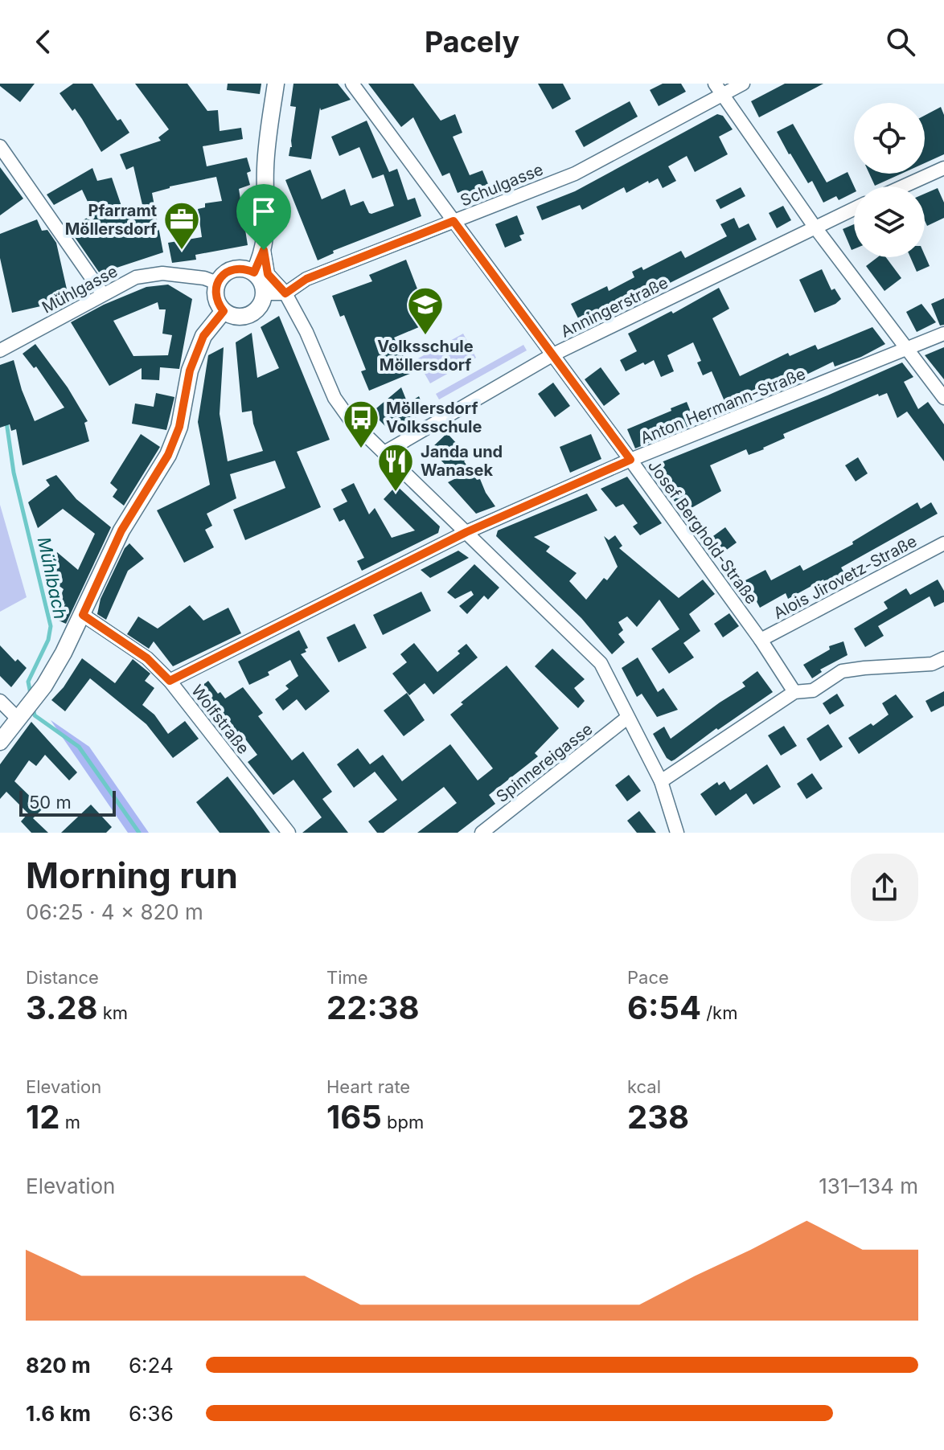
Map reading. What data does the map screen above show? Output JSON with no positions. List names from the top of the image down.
{
  "streets": {
    "street": [
      "Schulgasse",
      "Mühlgasse",
      "Anningerstraße",
      "Anton Hermann-Straße",
      "Josef Berghold-Straße",
      "Alois Jirovetz-Straße",
      "Wolfstraße",
      "Spinnereigasse"
    ]
  },
  "crossings": [
    ["Schulgasse", "Josef Berghold-Straße"],
    ["Anningerstraße", "Josef Berghold-Straße"],
    ["Anton Hermann-Straße", "Josef Berghold-Straße"],
    ["Anton Hermann-Straße", "Wolfstraße"],
    ["Josef Berghold-Straße", "Alois Jirovetz-Straße"]
  ],
  "water": ["Mühlbach"],
  "places": {
    "office": ["Pfarramt Möllersdorf"],
    "school or university": ["Volksschule Möllersdorf"],
    "bus stop": ["Möllersdorf Volksschule"],
    "restaurant": ["Janda und Wanasek"]
  },
  "scale_bar": "50 m",
  "page": {
    "header": "Pacely",
    "scale": "50 m",
    "heading": ["Morning run", "06:25 · 4 × 820 m"],
    "stats": [
      ["Distance", "3.28 km"],
      ["Time", "22:38"],
      ["Pace", "6:54 /km"],
      ["Elevation", "12 m"],
      ["Heart rate", "165 bpm"],
      ["kcal", "238"]
    ],
    "chart": ["Elevation", "131–134 m"],
    "list": [
      {
        "name": "820 m",
        "note": "6:24"
      },
      {
        "name": "1.6 km",
        "note": "6:36"
      }
    ]
  }
}
